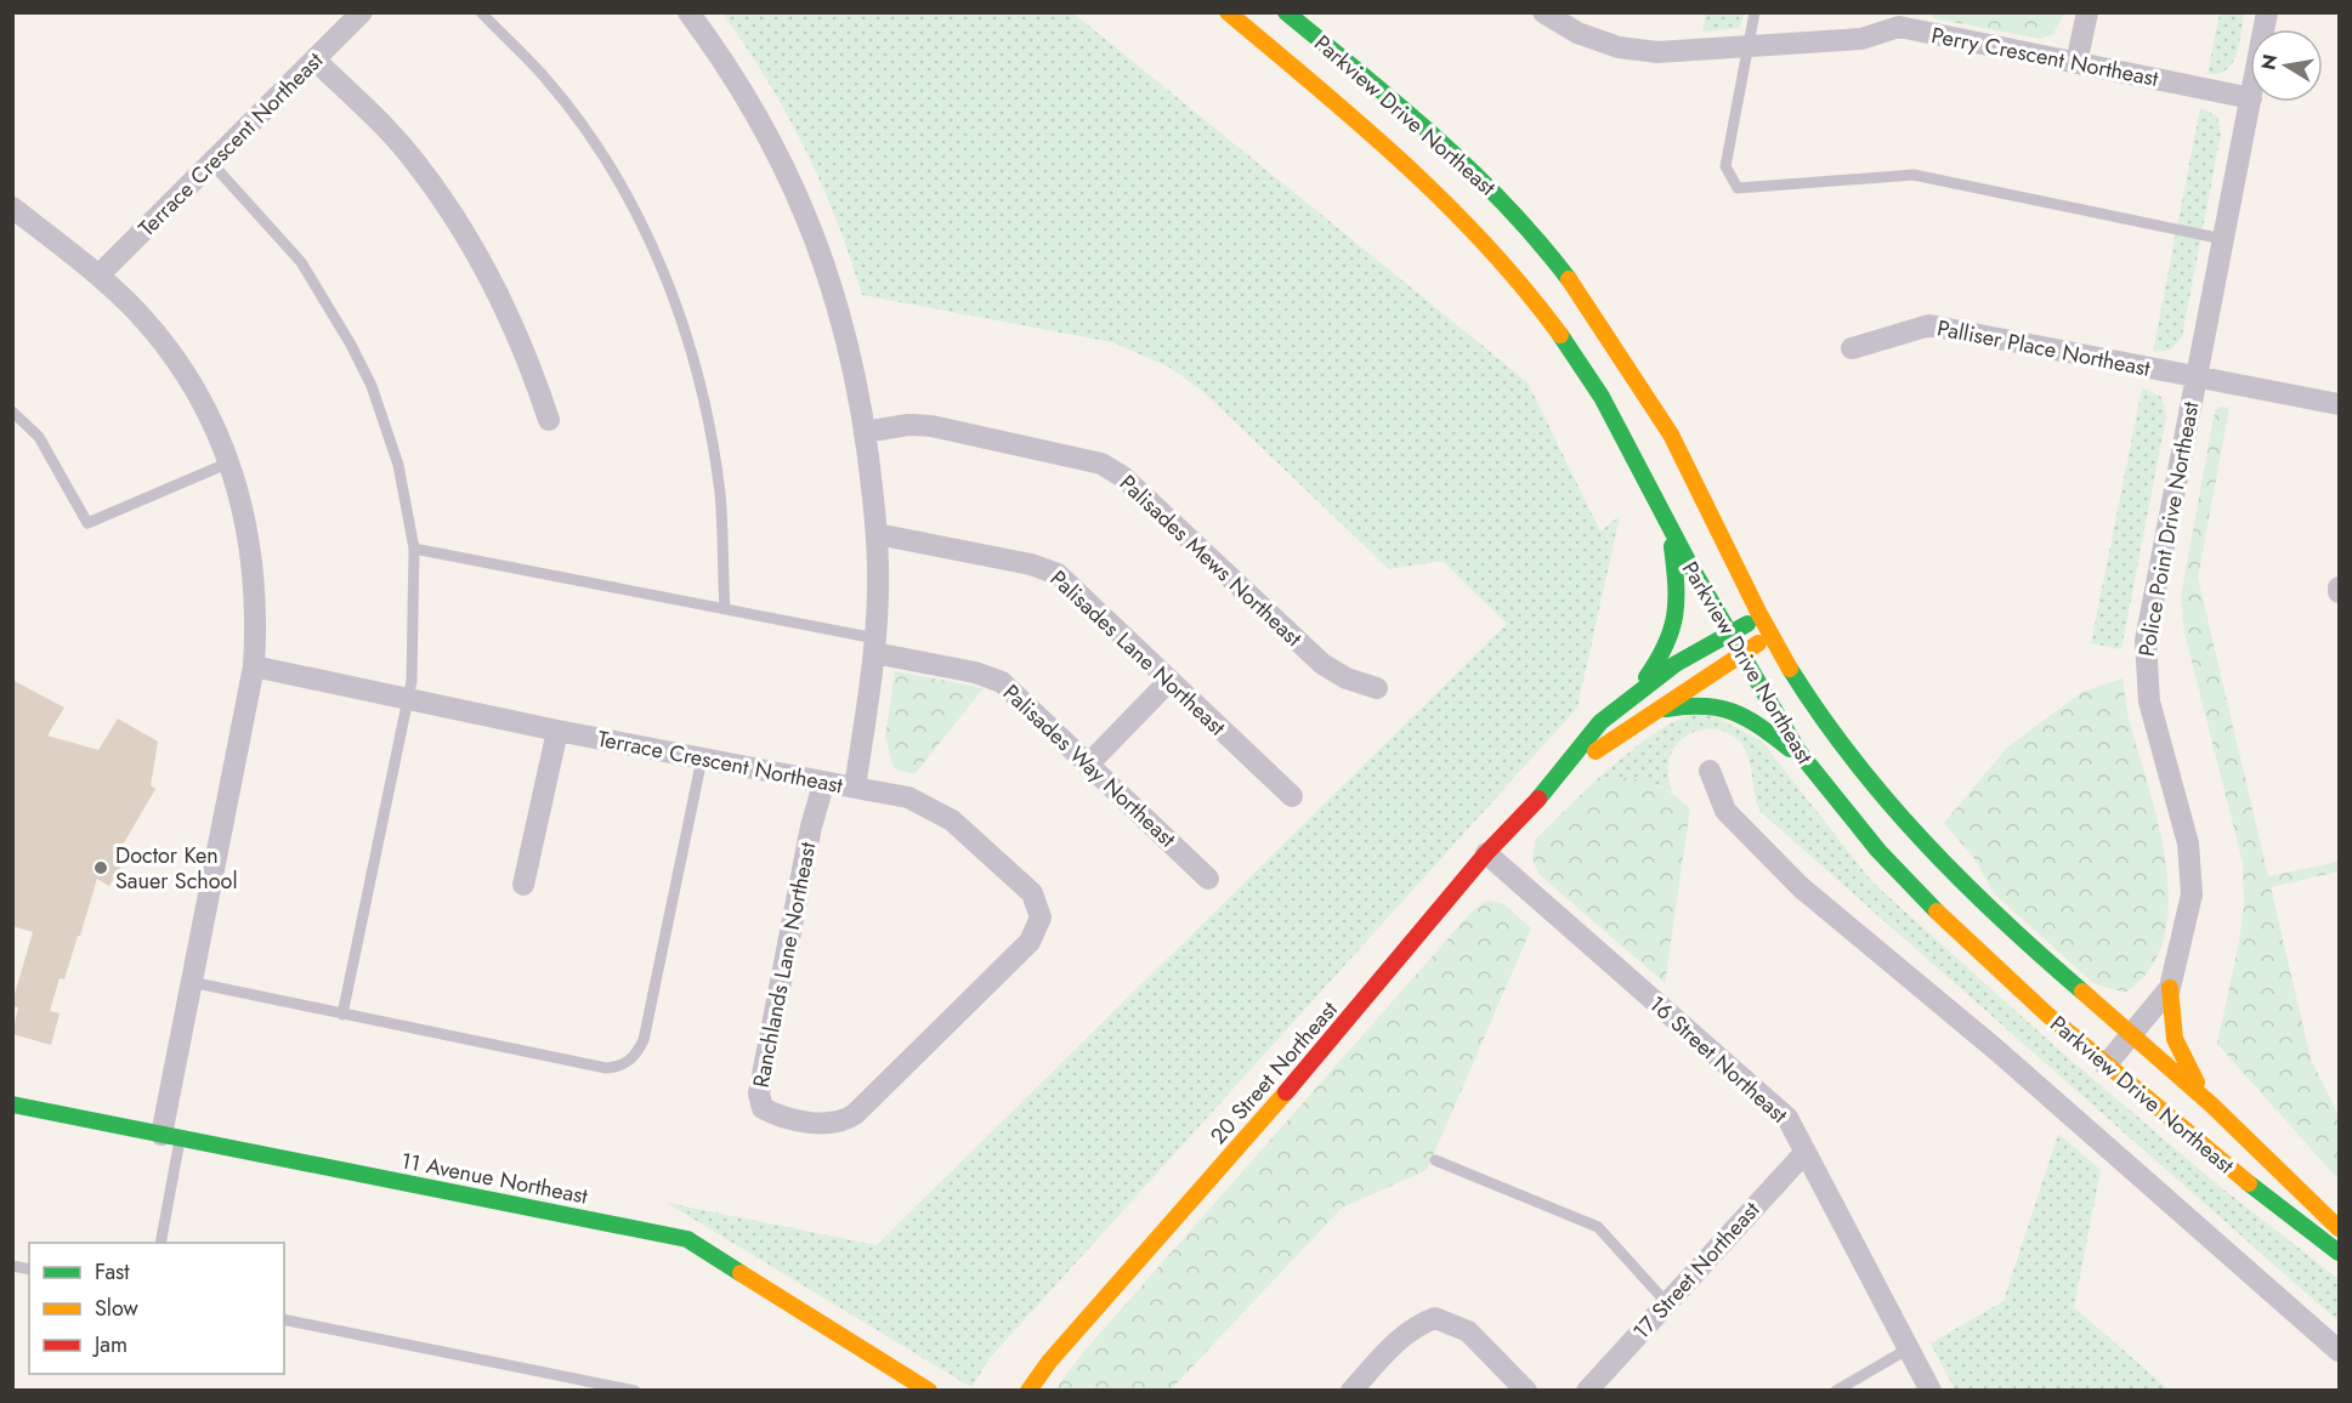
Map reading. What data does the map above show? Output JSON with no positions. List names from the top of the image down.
{
  "streets": {
    "main road": ["Parkview Drive Northeast", "20 Street Northeast", "11 Avenue Northeast"],
    "street": [
      "Perry Crescent Northeast",
      "Terrace Crescent Northeast",
      "Palliser Place Northeast",
      "Police Point Drive Northeast",
      "Palisades Mews Northeast",
      "Palisades Lane Northeast",
      "Palisades Way Northeast",
      "Ranchlands Lane Northeast",
      "16 Street Northeast",
      "17 Street Northeast"
    ]
  },
  "crossings": [
    ["Parkview Drive Northeast", "Police Point Drive Northeast"],
    ["Parkview Drive Northeast", "20 Street Northeast"],
    ["Terrace Crescent Northeast", "Palisades Mews Northeast"],
    ["Terrace Crescent Northeast", "Palisades Lane Northeast"],
    ["Terrace Crescent Northeast", "Palisades Way Northeast"],
    ["Terrace Crescent Northeast", "Ranchlands Lane Northeast"],
    ["Palliser Place Northeast", "Police Point Drive Northeast"],
    ["16 Street Northeast", "20 Street Northeast"],
    ["16 Street Northeast", "17 Street Northeast"]
  ],
  "places": ["Doctor Ken Sauer School"],
  "legend": ["Fast", "Slow", "Jam"],
  "north": "left"
}
